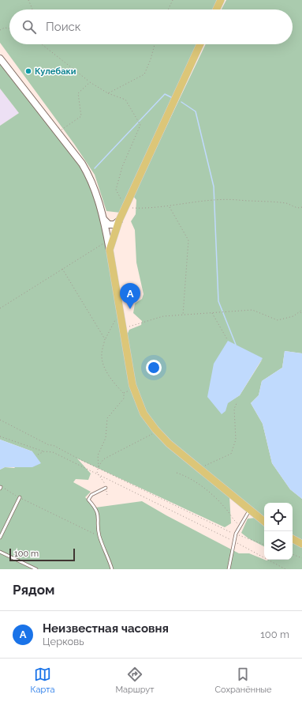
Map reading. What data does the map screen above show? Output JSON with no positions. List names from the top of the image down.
{
  "places": ["Кулебаки"],
  "scale_bar": "100 m",
  "page": {
    "search": "Поиск",
    "pins": "A",
    "scale": "100 m",
    "heading": "Рядом",
    "list": [
      {
        "mark": "A",
        "name": "Неизвестная часовня",
        "note": "Церковь",
        "value": "100 m"
      }
    ],
    "nav": ["Карта", "Маршрут", "Сохранённые"]
  }
}
